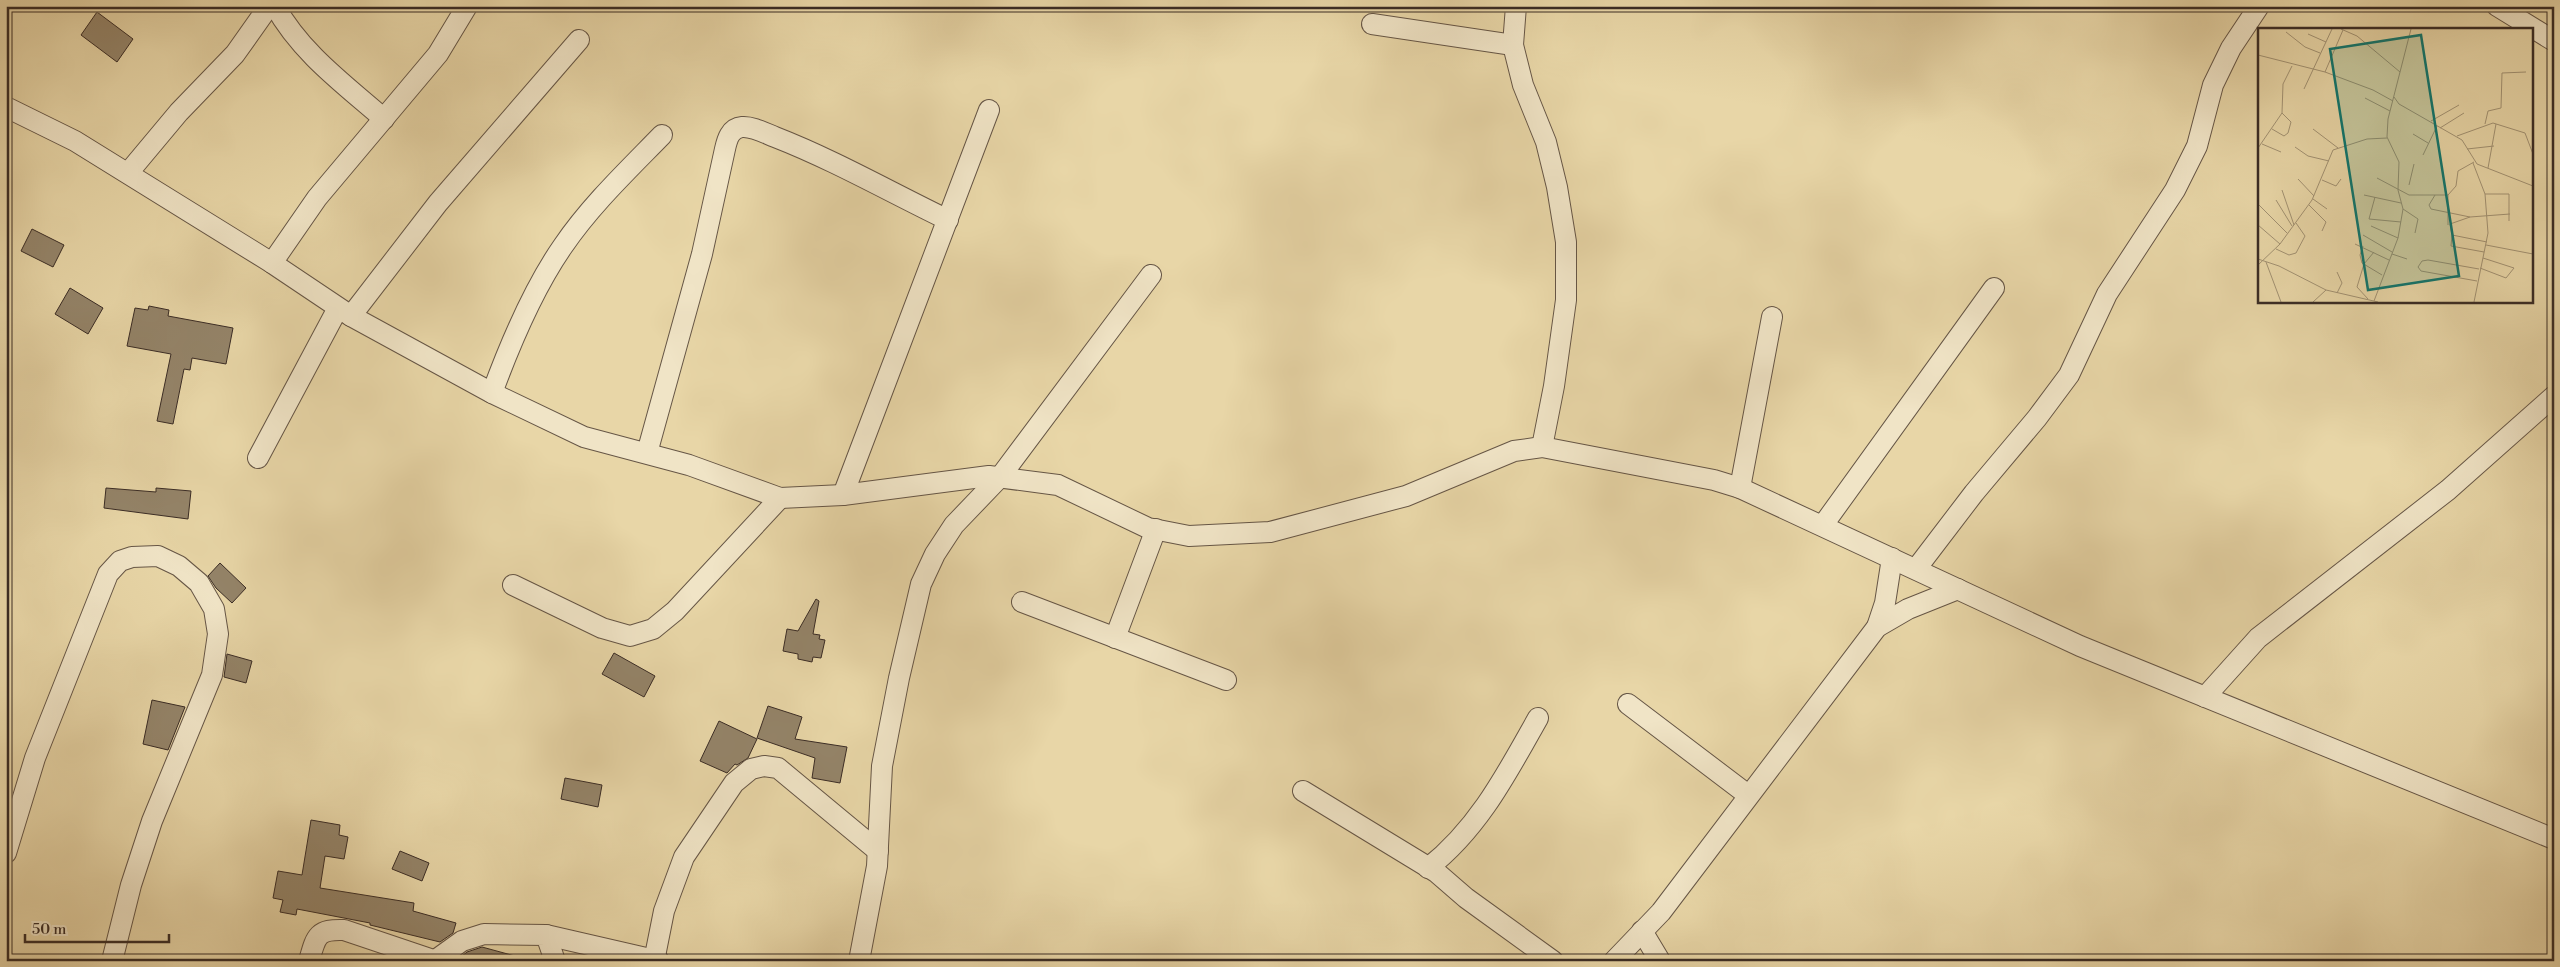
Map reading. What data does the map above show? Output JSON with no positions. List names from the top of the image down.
{
  "scale_bar": "50 m"
}
